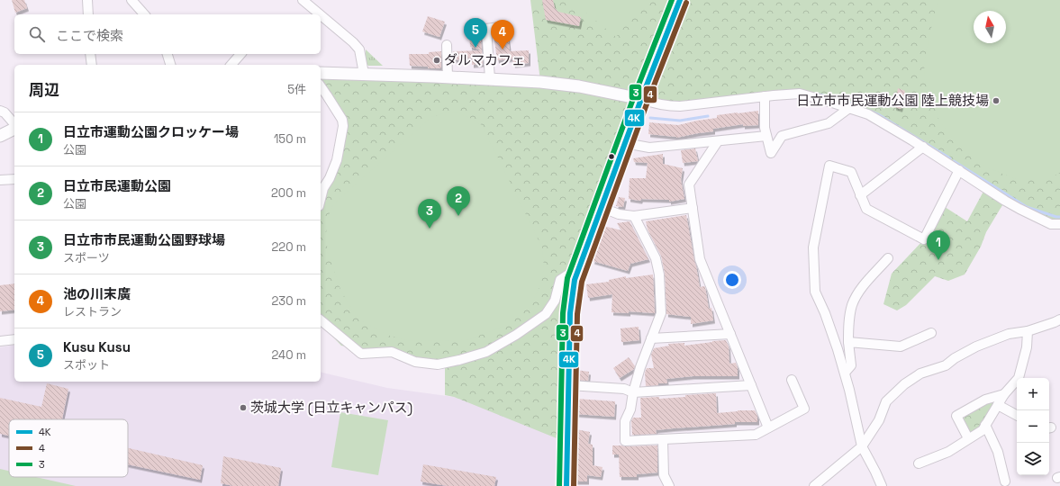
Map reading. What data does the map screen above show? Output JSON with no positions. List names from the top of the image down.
{
  "places": ["ダルマカフェ", "日立市市民運動公園 陸上競技場", "茨城大学 (日立キャンパス)"],
  "lines": ["transit line 4K", "transit line 3", "transit line 4"],
  "legend": ["4K", "4", "3"],
  "north": "top",
  "page": {
    "search": "ここで検索",
    "pins": [
      "5",
      "4",
      "2",
      "3",
      "1"
    ],
    "heading": ["周辺", "5件"],
    "list": [
      {
        "mark": "1",
        "name": "日立市運動公園クロッケー場",
        "note": "公園",
        "value": "150 m"
      },
      {
        "mark": "2",
        "name": "日立市民運動公園",
        "note": "公園",
        "value": "200 m"
      },
      {
        "mark": "3",
        "name": "日立市市民運動公園野球場",
        "note": "スポーツ",
        "value": "220 m"
      },
      {
        "mark": "4",
        "name": "池の川末廣",
        "note": "レストラン",
        "value": "230 m"
      },
      {
        "mark": "5",
        "name": "Kusu Kusu",
        "note": "スポット",
        "value": "240 m"
      }
    ],
    "map_buttons": ["+", "−"]
  }
}
